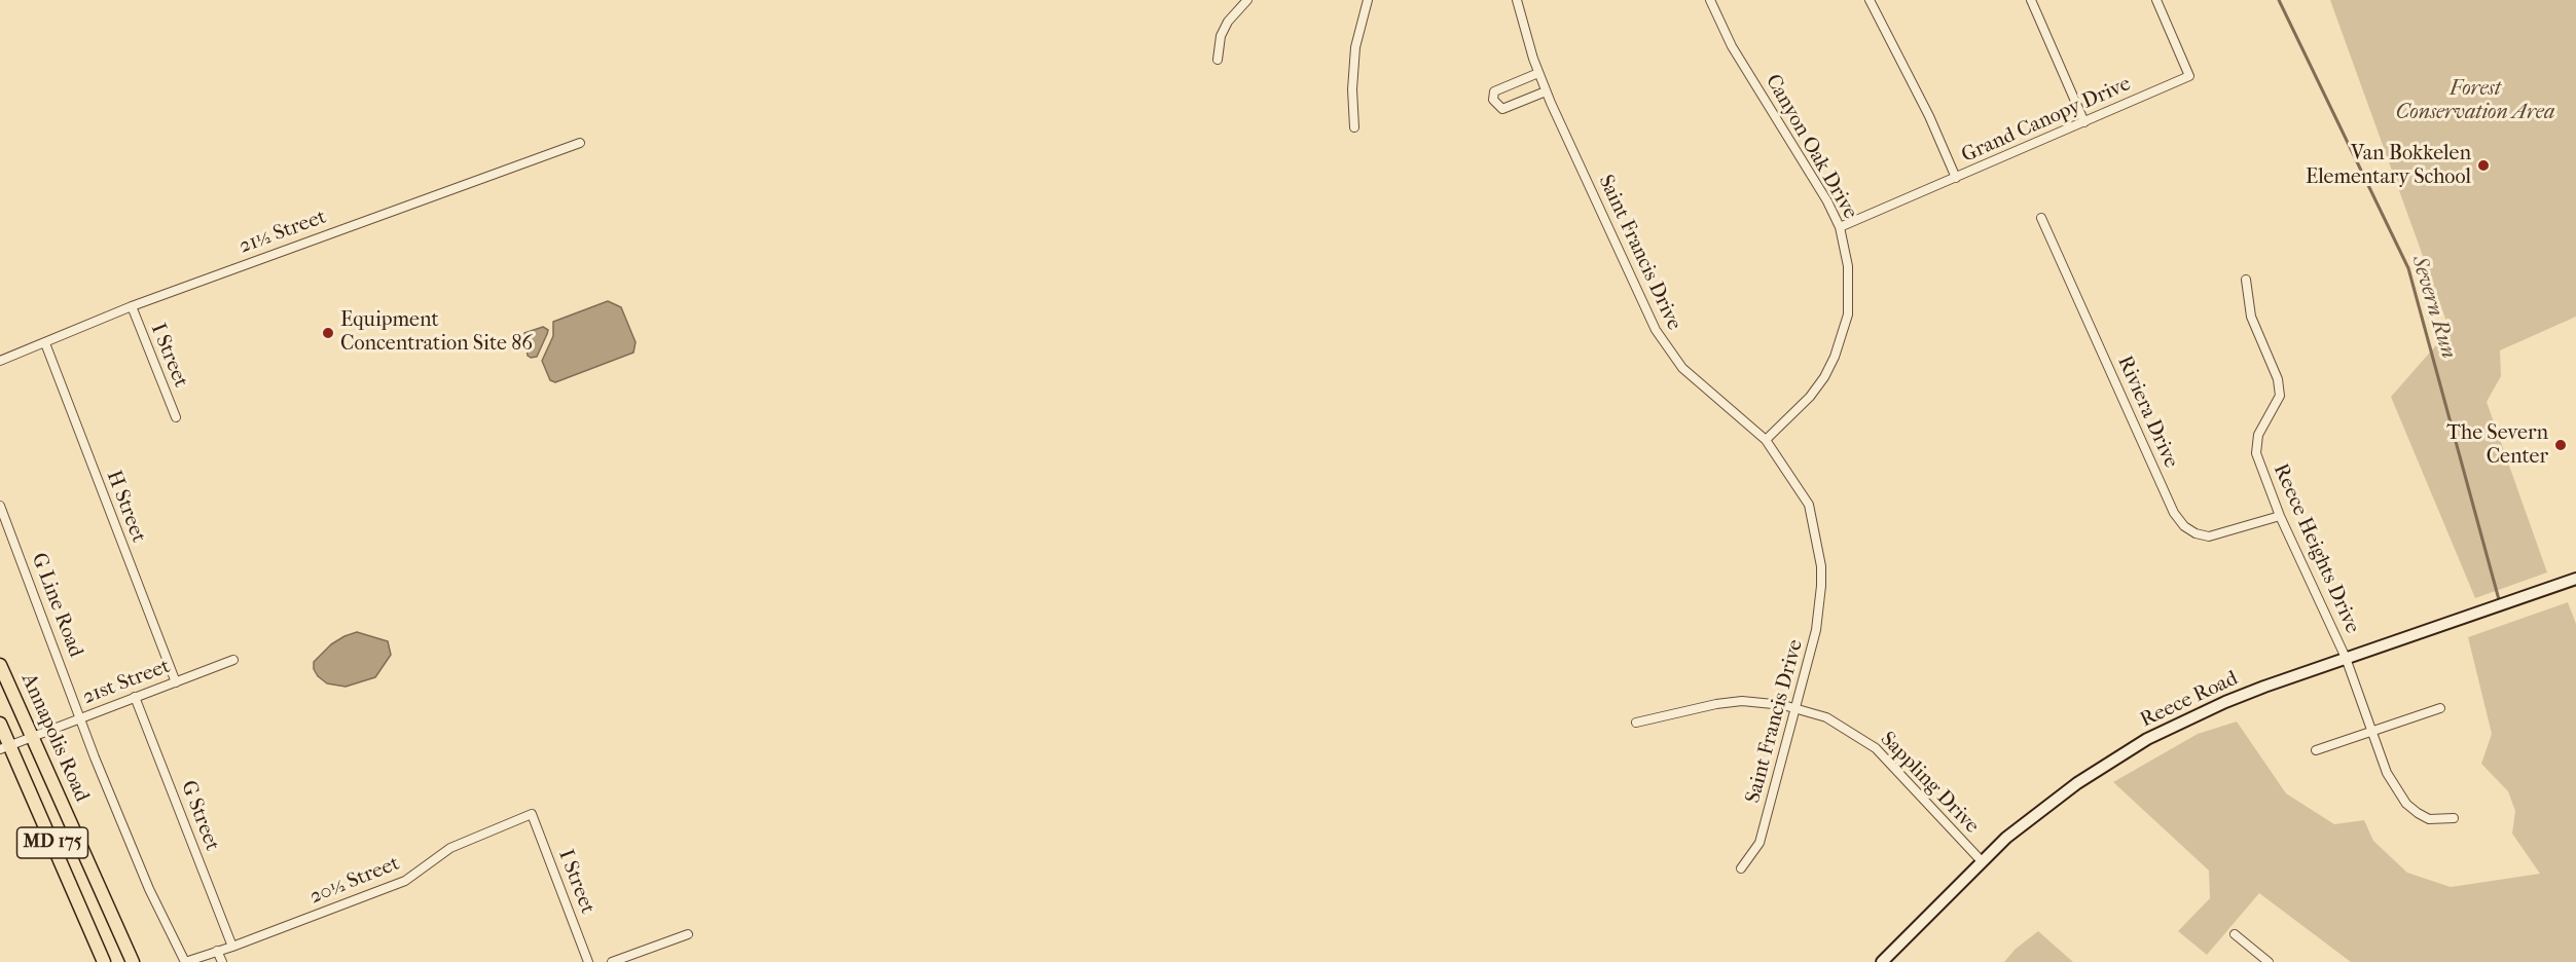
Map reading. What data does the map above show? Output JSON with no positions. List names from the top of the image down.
{
  "streets": {
    "main road": ["Reece Road", "Annapolis Road", "MD 175"],
    "street": [
      "Grand Canopy Drive",
      "Canyon Oak Drive",
      "21½ Street",
      "Saint Francis Drive",
      "I Street",
      "Riviera Drive",
      "H Street",
      "Reece Heights Drive",
      "G Line Road",
      "21st Street",
      "Sappling Drive",
      "G Street",
      "20½ Street"
    ]
  },
  "crossings": [
    ["Grand Canopy Drive", "Canyon Oak Drive"],
    ["Canyon Oak Drive", "Saint Francis Drive"],
    ["21½ Street", "I Street"],
    ["21½ Street", "H Street"],
    ["Saint Francis Drive", "Sappling Drive"],
    ["I Street", "20½ Street"],
    ["Riviera Drive", "Reece Heights Drive"],
    ["H Street", "21st Street"],
    ["Reece Heights Drive", "Reece Road"],
    ["G Line Road", "21st Street"],
    ["G Line Road", "Annapolis Road"],
    ["21st Street", "Annapolis Road"],
    ["21st Street", "G Street"],
    ["21st Street", "MD 175"],
    ["Reece Road", "Sappling Drive"],
    ["Annapolis Road", "20½ Street"],
    ["G Street", "20½ Street"]
  ],
  "water": ["Severn Run"],
  "parks": ["Forest Conservation Area"],
  "places": ["Van Bokkelen Elementary School", "Equipment Concentration Site 86", "The Severn Center"]
}
